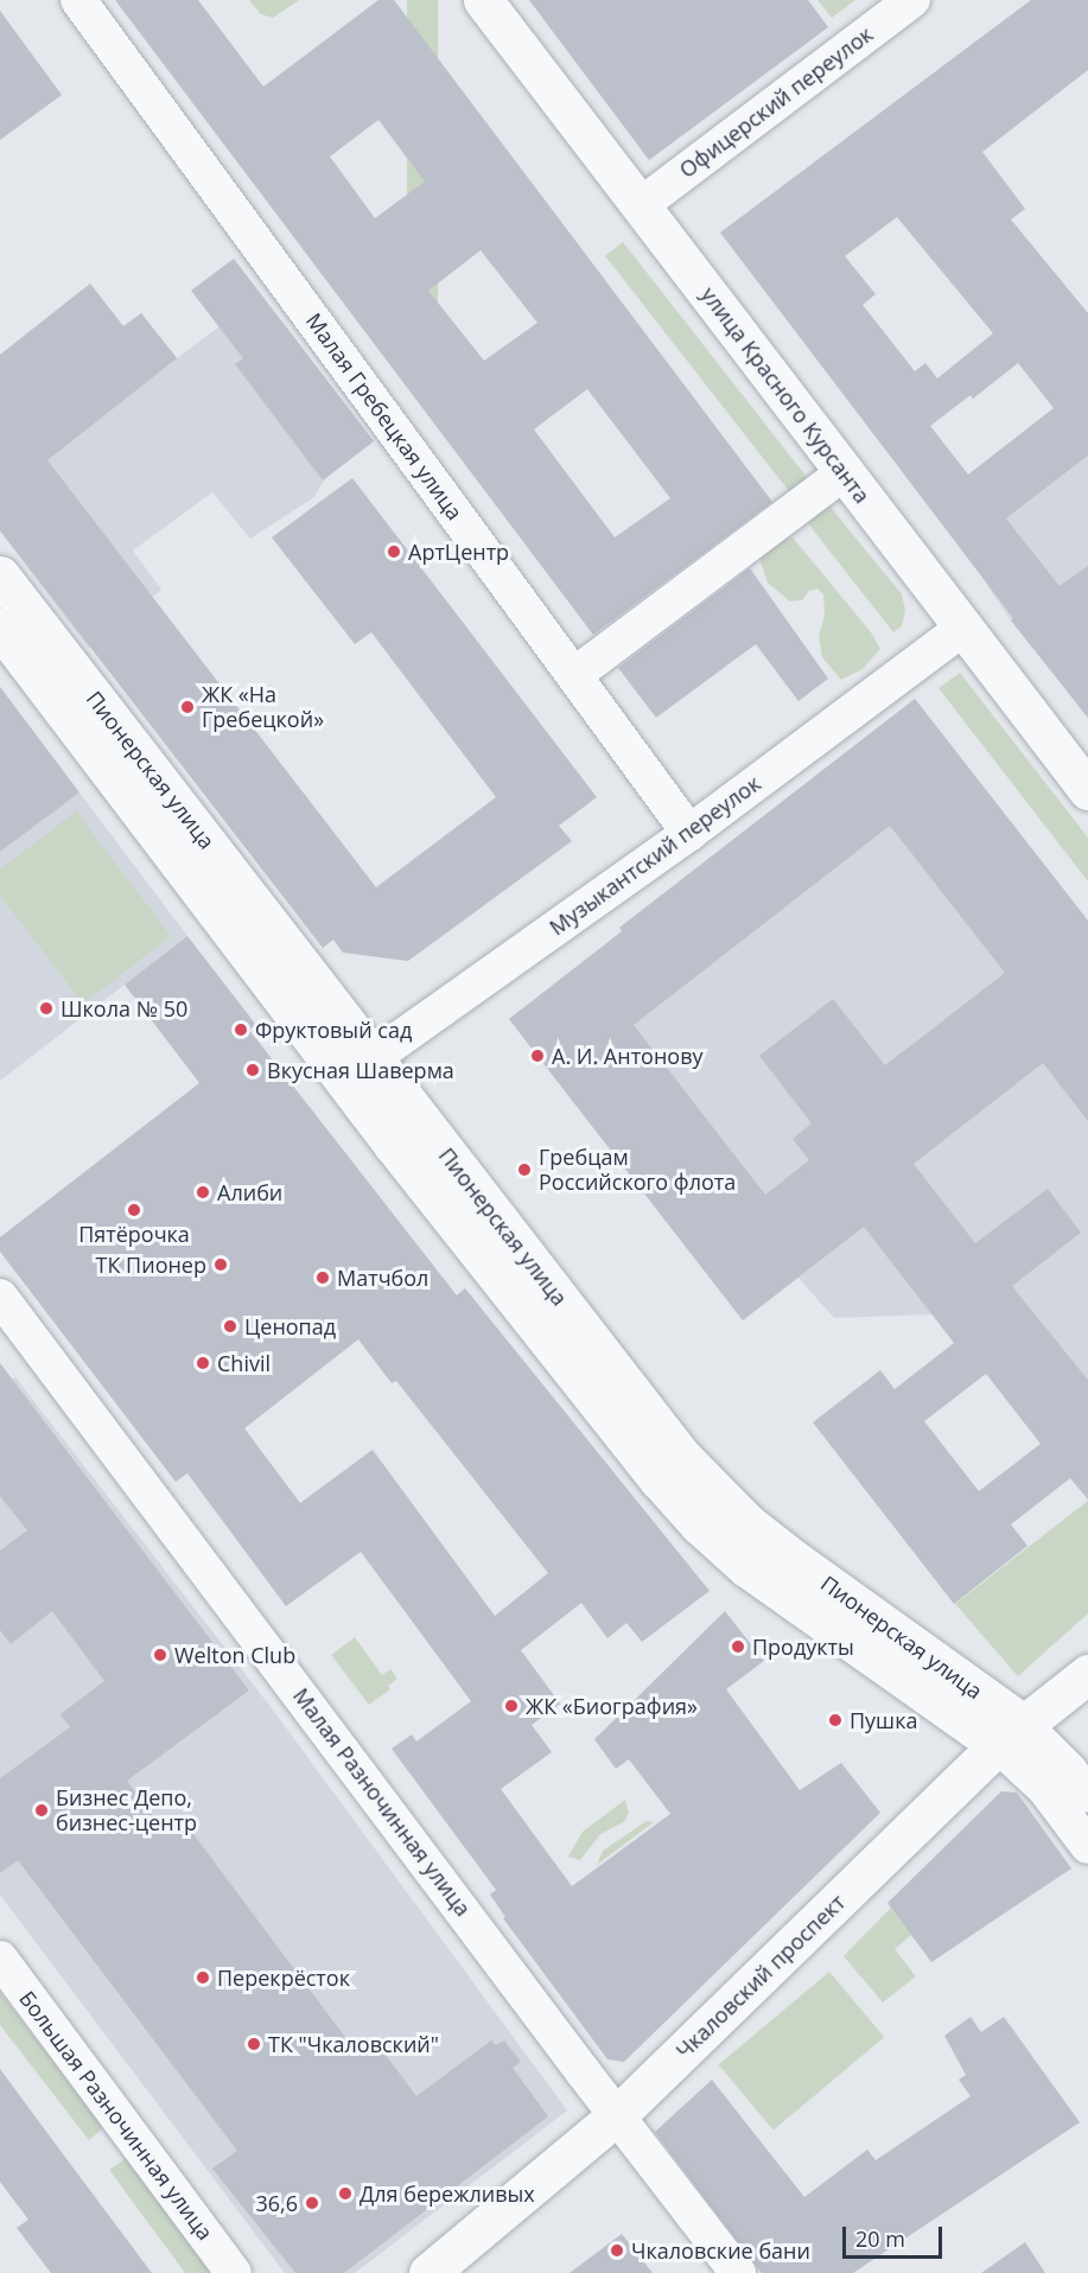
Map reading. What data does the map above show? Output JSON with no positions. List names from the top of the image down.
{
  "streets": {
    "street": [
      "Офицерский переулок",
      "улица Красного Курсанта",
      "Малая Гребецкая улица",
      "Пионерская улица",
      "Музыкантский переулок",
      "Малая Разночинная улица",
      "Чкаловский проспект",
      "Большая Разночинная улица"
    ]
  },
  "crossings": [
    ["Офицерский переулок", "улица Красного Курсанта"],
    ["улица Красного Курсанта", "Музыкантский переулок"],
    ["Малая Гребецкая улица", "Музыкантский переулок"],
    ["Пионерская улица", "Музыкантский переулок"],
    ["Пионерская улица", "Чкаловский проспект"],
    ["Малая Разночинная улица", "Чкаловский проспект"]
  ],
  "places": [
    "АртЦентр",
    "ЖК «На Гребецкой»",
    "Школа № 50",
    "Фруктовый сад",
    "А. И. Антонову",
    "Вкусная Шаверма",
    "Гребцам Российского флота",
    "Алиби",
    "Пятёрочка",
    "ТК Пионер",
    "Матчбол",
    "Ценопад",
    "Chivil",
    "Продукты",
    "Welton Club",
    "ЖК «Биография»",
    "Пушка",
    "Бизнес Депо, бизнес-центр",
    "Перекрёсток",
    "ТК \"Чкаловский\"",
    "Для бережливых",
    "36,6",
    "Чкаловские бани"
  ],
  "scale_bar": "20 m"
}
